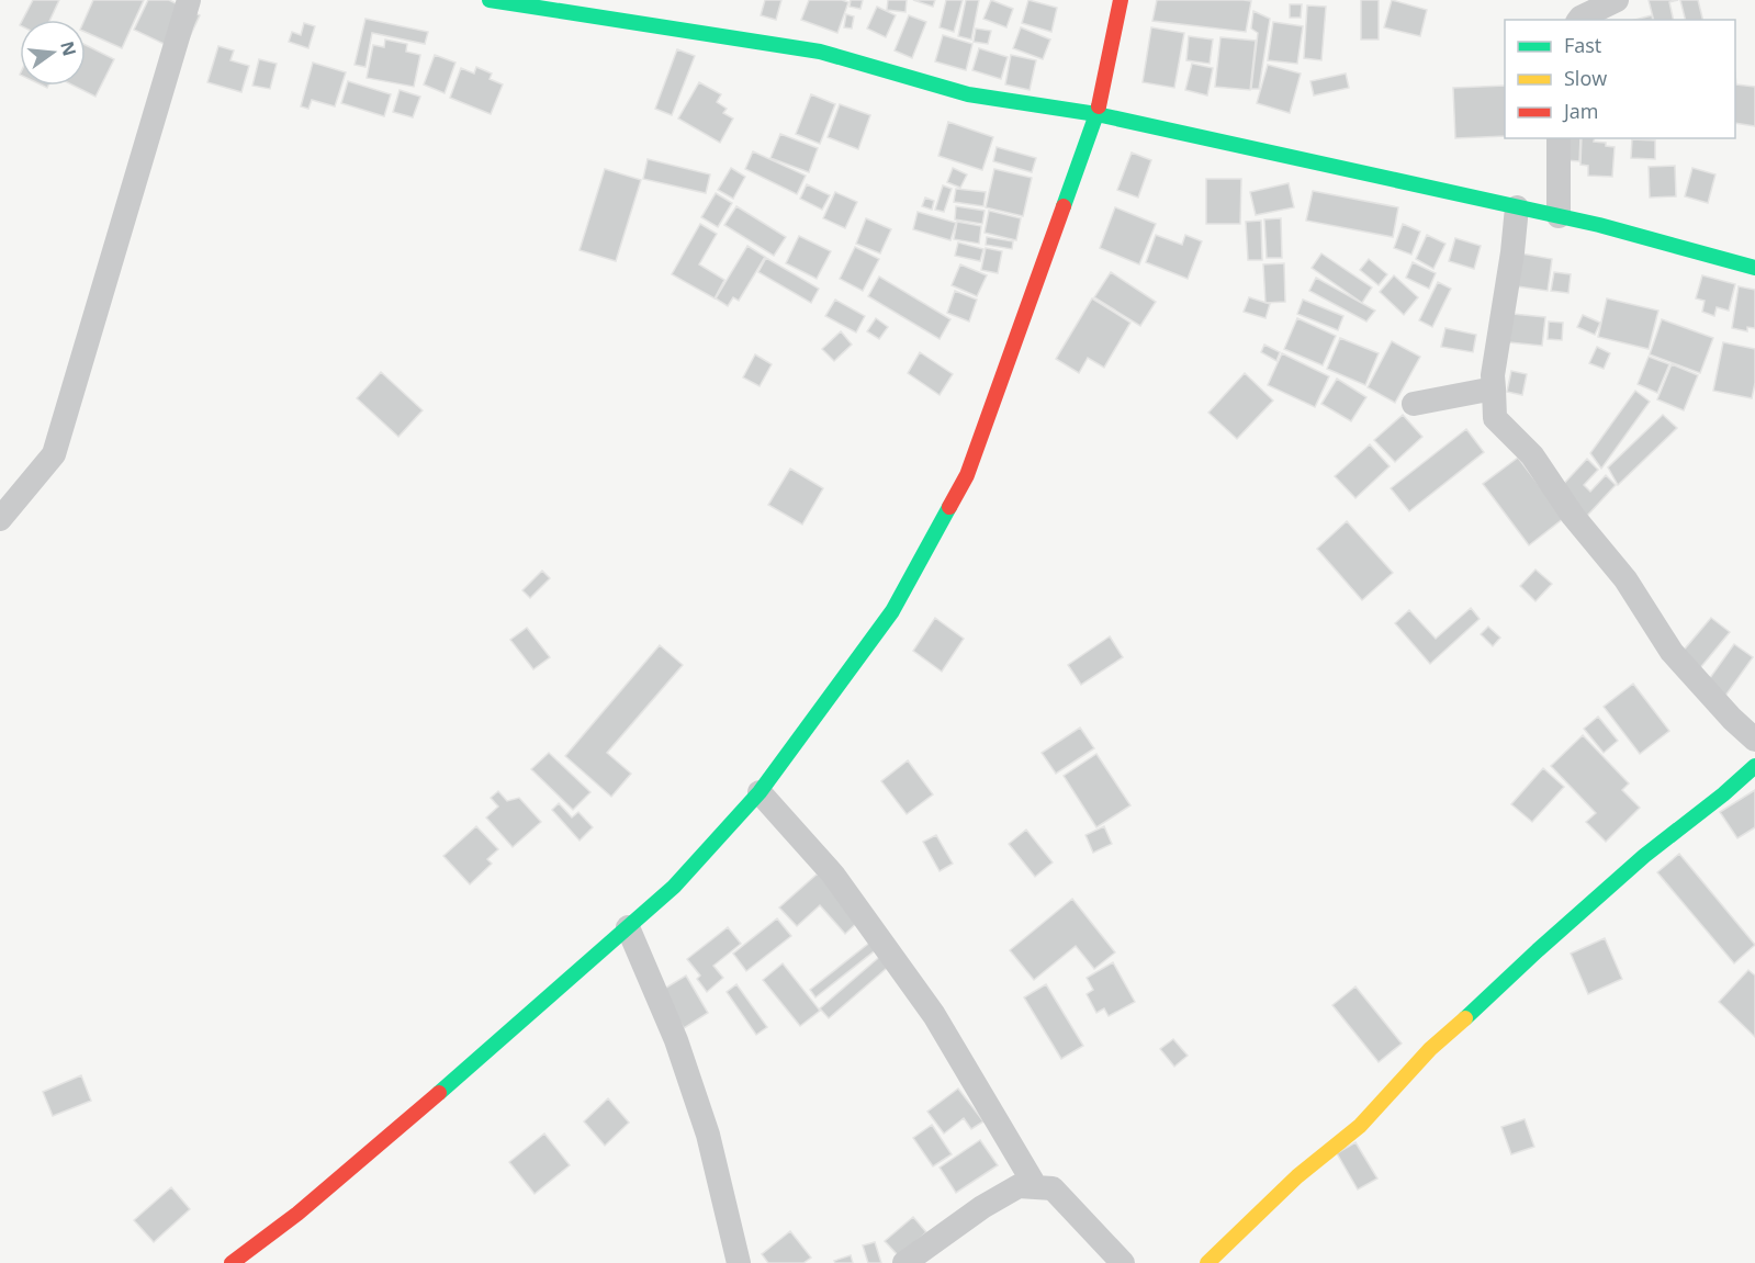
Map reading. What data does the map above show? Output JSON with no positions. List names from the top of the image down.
{
  "legend": ["Fast", "Slow", "Jam"],
  "north": "right"
}
